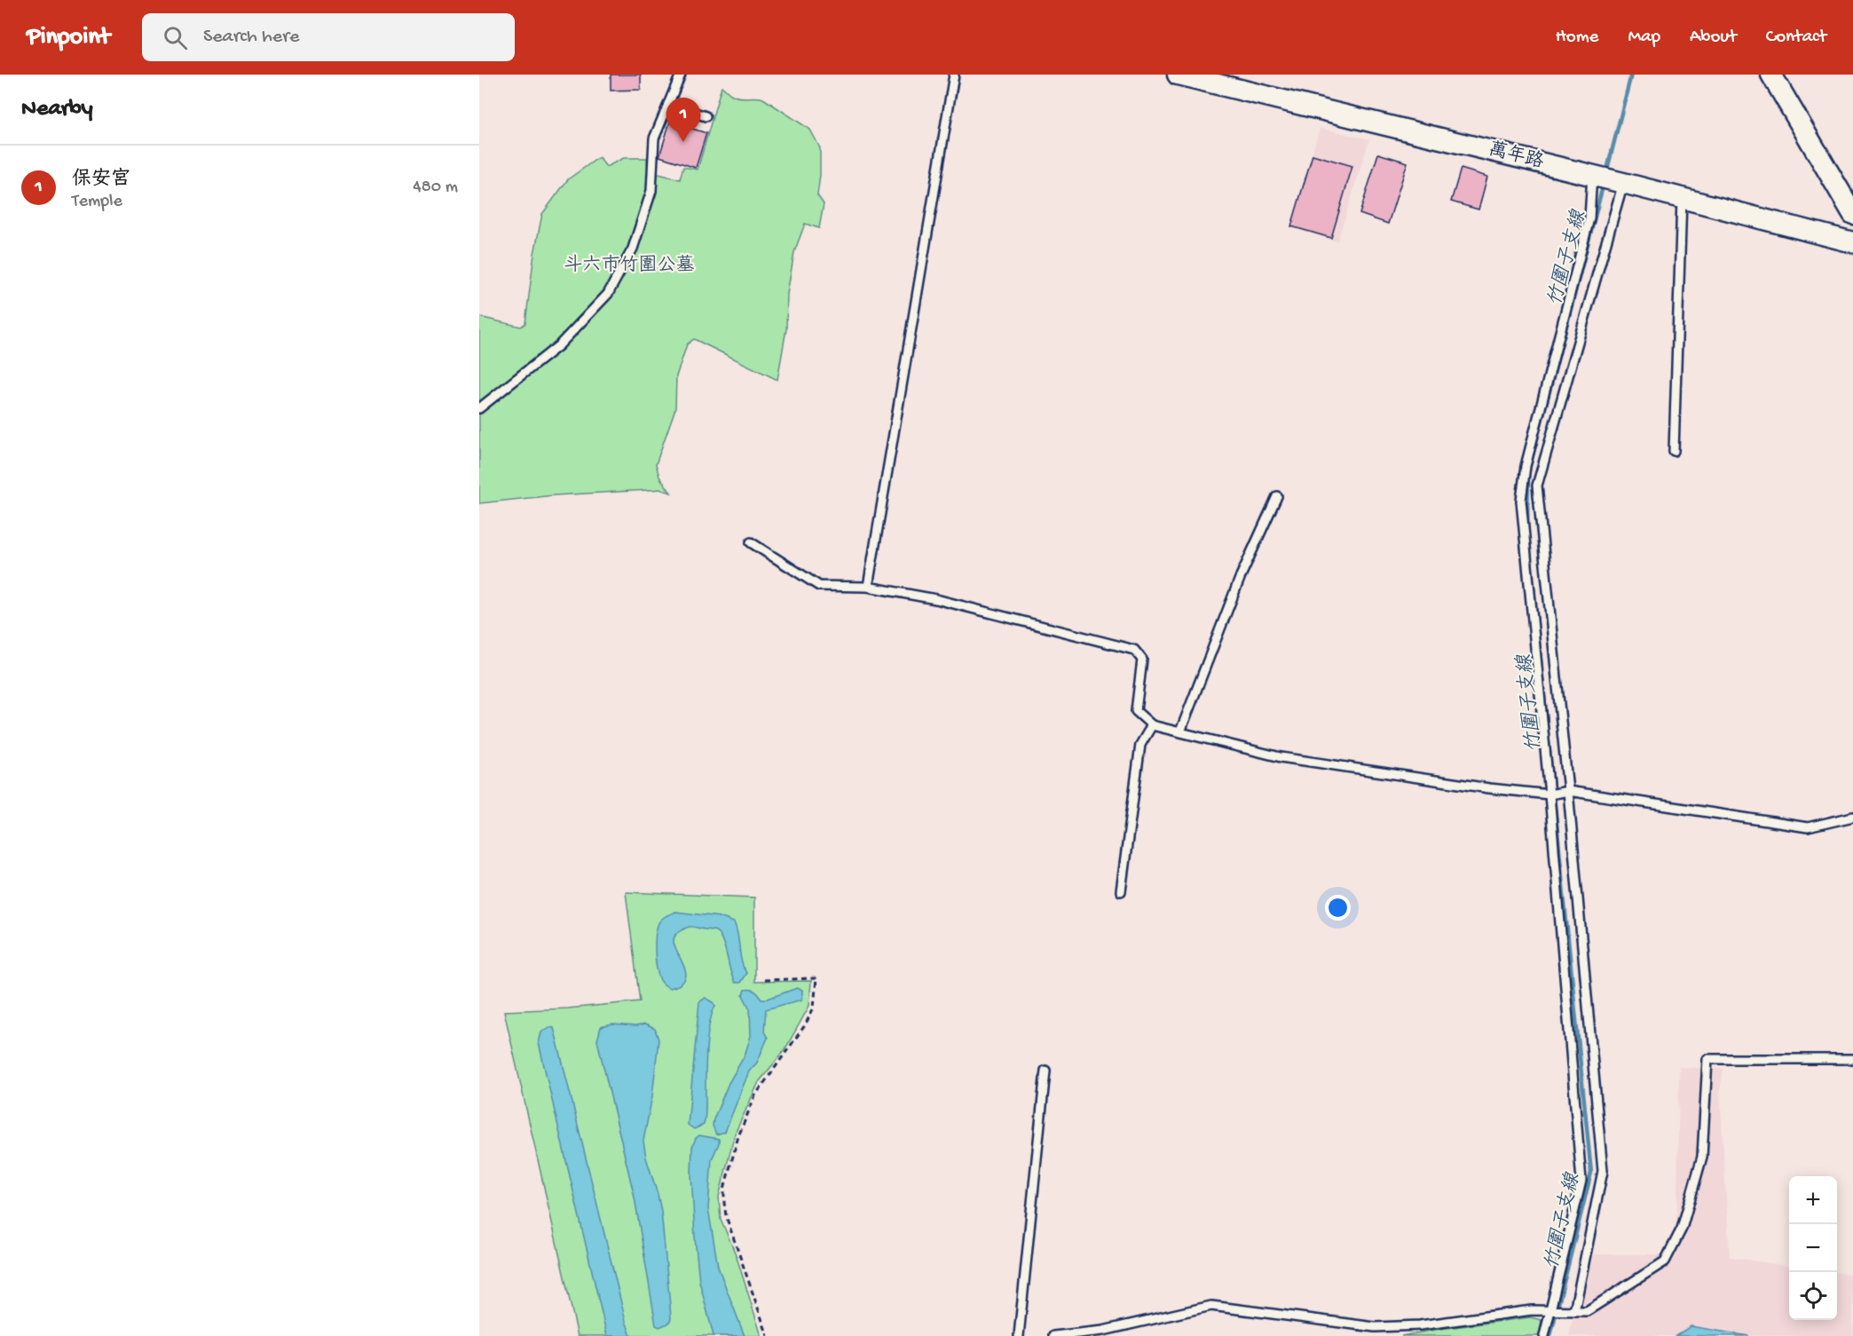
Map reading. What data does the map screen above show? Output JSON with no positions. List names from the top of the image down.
{
  "streets": {
    "street": ["萬年路"]
  },
  "water": ["竹圍子支線"],
  "parks": ["斗六市竹圍公墓"],
  "page": {
    "header": "Pinpoint",
    "search": "Search here",
    "nav": [
      "Home",
      "Map",
      "About",
      "Contact"
    ],
    "heading": "Nearby",
    "pins": "1",
    "list": [
      {
        "mark": "1",
        "name": "保安宮",
        "note": "Temple",
        "value": "480 m"
      }
    ],
    "map_buttons": ["+", "−"]
  }
}
